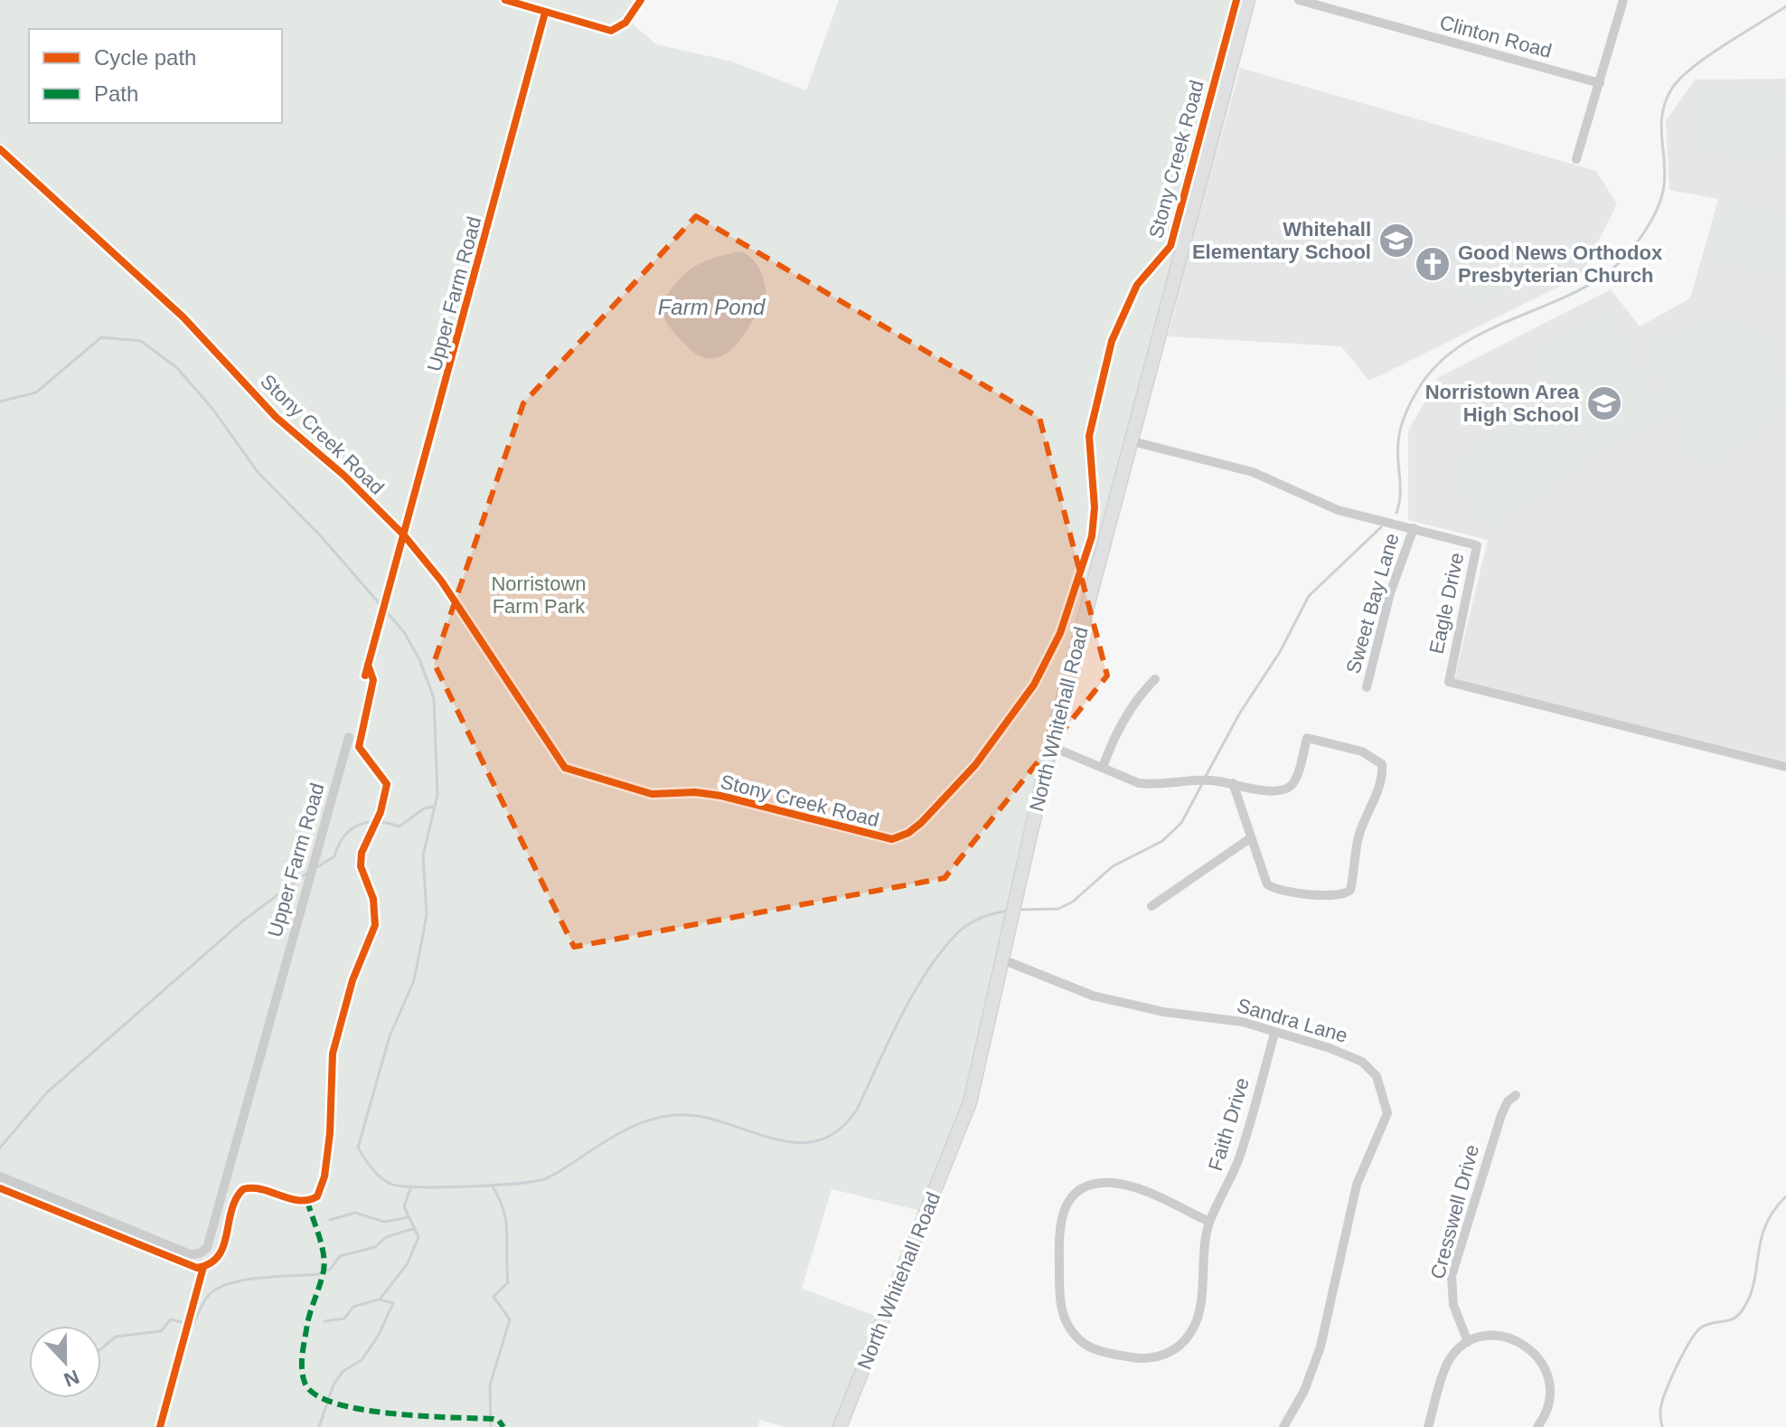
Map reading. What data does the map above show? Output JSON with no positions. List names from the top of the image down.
{
  "streets": {
    "main road": ["North Whitehall Road"],
    "street": [
      "Clinton Road",
      "Upper Farm Road",
      "Sweet Bay Lane",
      "Eagle Drive",
      "Sandra Lane",
      "Faith Drive",
      "Cresswell Drive"
    ],
    "cycle path": ["Stony Creek Road"]
  },
  "crossings": [
    ["Sweet Bay Lane", "Eagle Drive"],
    ["Eagle Drive", "North Whitehall Road"],
    ["North Whitehall Road", "Sandra Lane"],
    ["Sandra Lane", "Faith Drive"]
  ],
  "water": ["Farm Pond"],
  "parks": ["Norristown Farm Park"],
  "places": {
    "school or university": ["Whitehall Elementary School", "Norristown Area High School"],
    "church": ["Good News Orthodox Presbyterian Church"]
  },
  "legend": ["Cycle path", "Path"],
  "north": "bottom"
}
